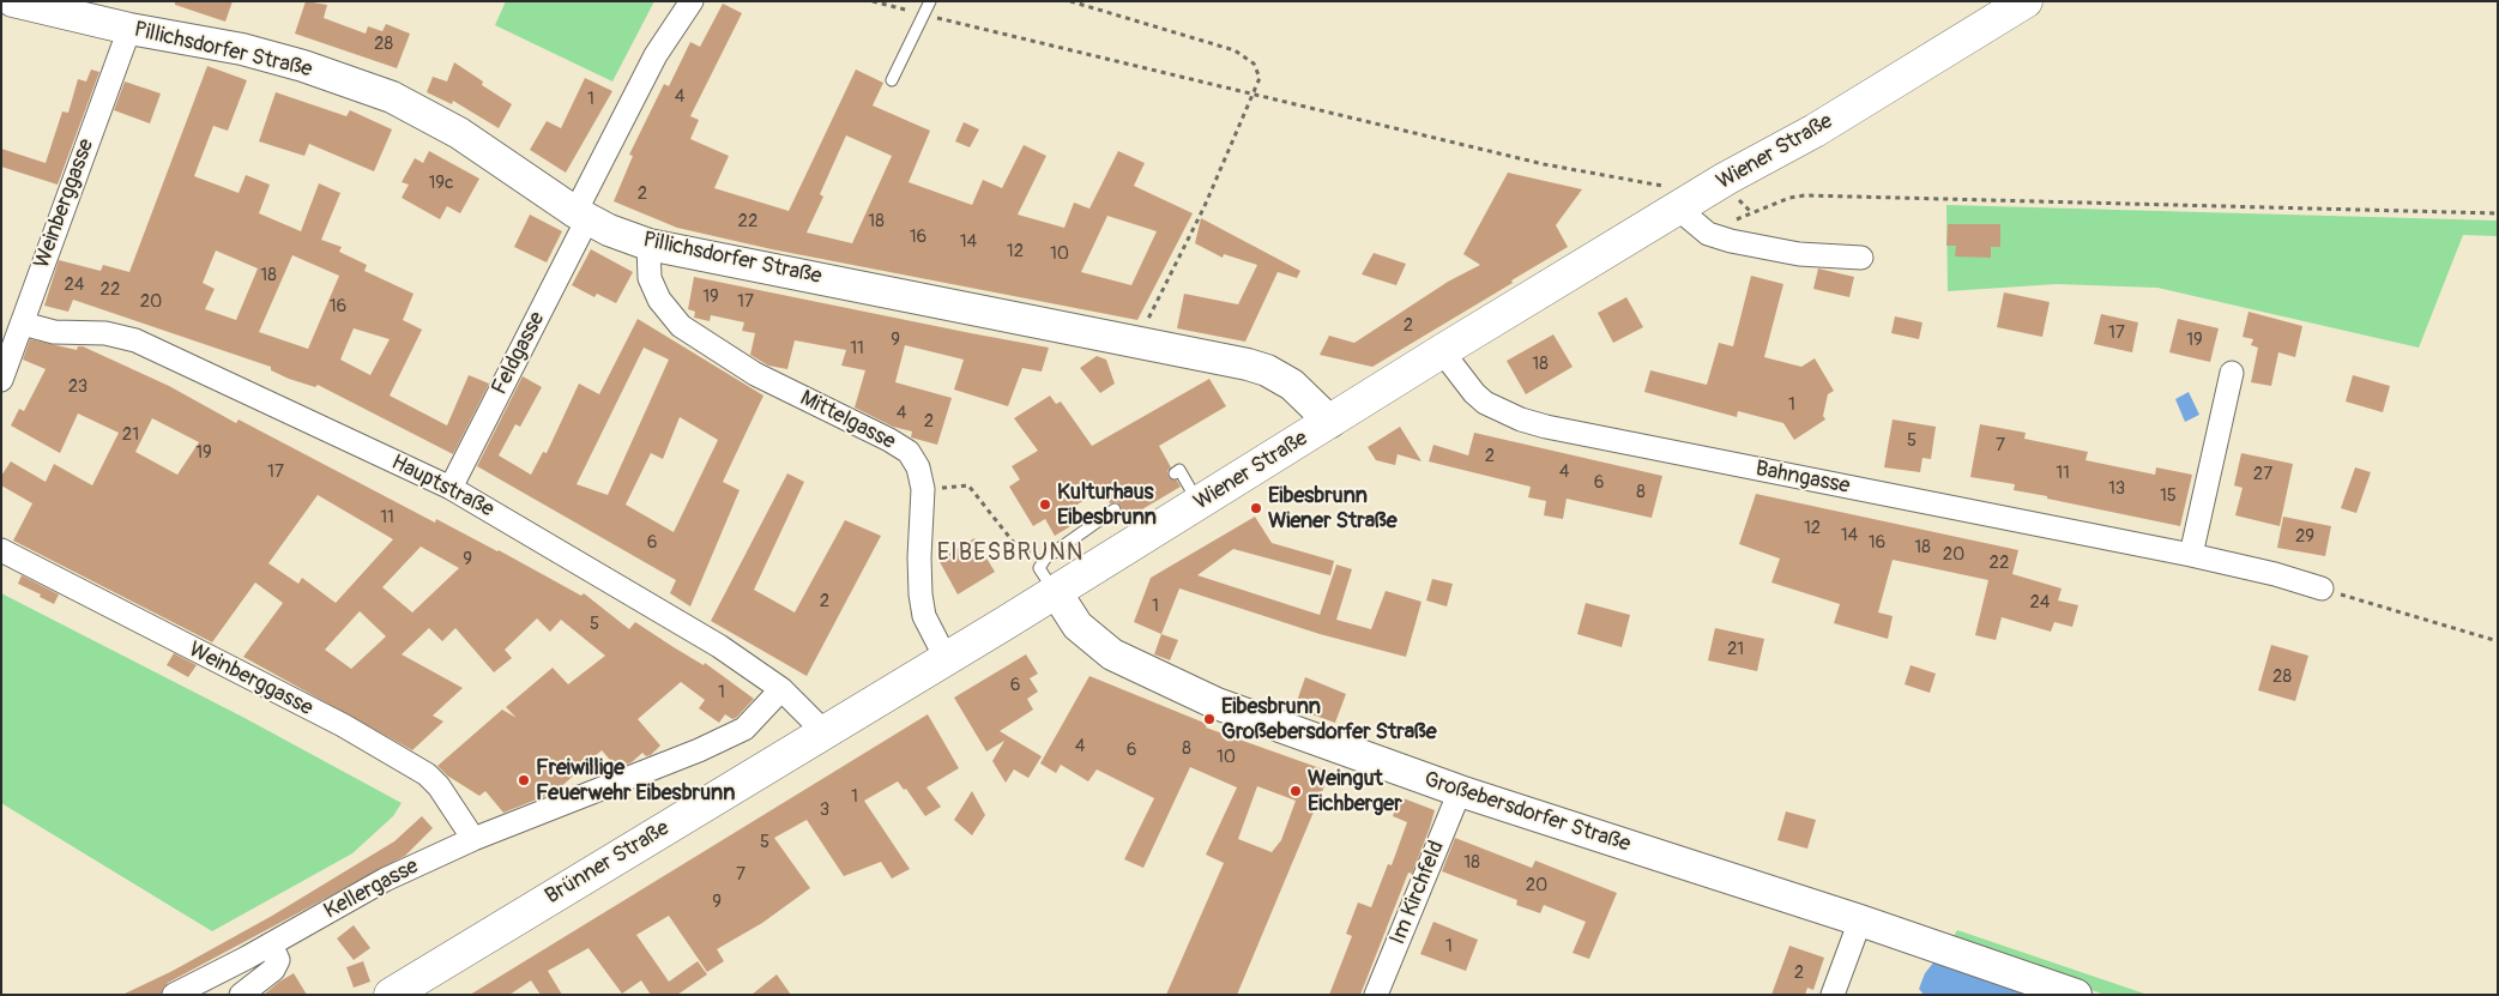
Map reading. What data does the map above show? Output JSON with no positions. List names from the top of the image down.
{
  "streets": {
    "main road": [
      "Pillichsdorfer Straße",
      "Wiener Straße",
      "Großebersdorfer Straße",
      "Brünner Straße"
    ],
    "street": [
      "Weinberggasse",
      "Feldgasse",
      "Mittelgasse",
      "Bahngasse",
      "Hauptstraße",
      "Kellergasse",
      "Im Kirchfeld"
    ]
  },
  "crossings": [
    ["Pillichsdorfer Straße", "Wiener Straße"],
    ["Pillichsdorfer Straße", "Weinberggasse"],
    ["Pillichsdorfer Straße", "Feldgasse"],
    ["Pillichsdorfer Straße", "Mittelgasse"],
    ["Wiener Straße", "Mittelgasse"],
    ["Wiener Straße", "Bahngasse"],
    ["Wiener Straße", "Hauptstraße"],
    ["Wiener Straße", "Großebersdorfer Straße"],
    ["Wiener Straße", "Brünner Straße"],
    ["Weinberggasse", "Hauptstraße"],
    ["Weinberggasse", "Kellergasse"],
    ["Feldgasse", "Hauptstraße"],
    ["Hauptstraße", "Brünner Straße"],
    ["Hauptstraße", "Kellergasse"],
    ["Großebersdorfer Straße", "Im Kirchfeld"]
  ],
  "districts": ["EIBESBRUNN"],
  "places": [
    "Kulturhaus Eibesbrunn",
    "Eibesbrunn Wiener Straße",
    "Eibesbrunn Großebersdorfer Straße",
    "Freiwillige Feuerwehr Eibesbrunn",
    "Weingut Eichberger"
  ],
  "house_numbers": [
    "28",
    "4",
    "1",
    "19c",
    "2",
    "22",
    "18",
    "16",
    "14",
    "12",
    "10",
    "18",
    "24",
    "22",
    "19",
    "20",
    "17",
    "16",
    "2",
    "17",
    "9",
    "19",
    "11",
    "18",
    "23",
    "1",
    "4",
    "2",
    "21",
    "5",
    "7",
    "19",
    "2",
    "17",
    "4",
    "11",
    "27",
    "6",
    "13",
    "8",
    "15",
    "11",
    "12",
    "14",
    "29",
    "6",
    "16",
    "18",
    "20",
    "9",
    "22",
    "2",
    "24",
    "1",
    "5",
    "21",
    "28",
    "6",
    "1",
    "4",
    "8",
    "6",
    "10",
    "1",
    "3",
    "5",
    "18",
    "7",
    "20",
    "9",
    "1",
    "2"
  ]
}
